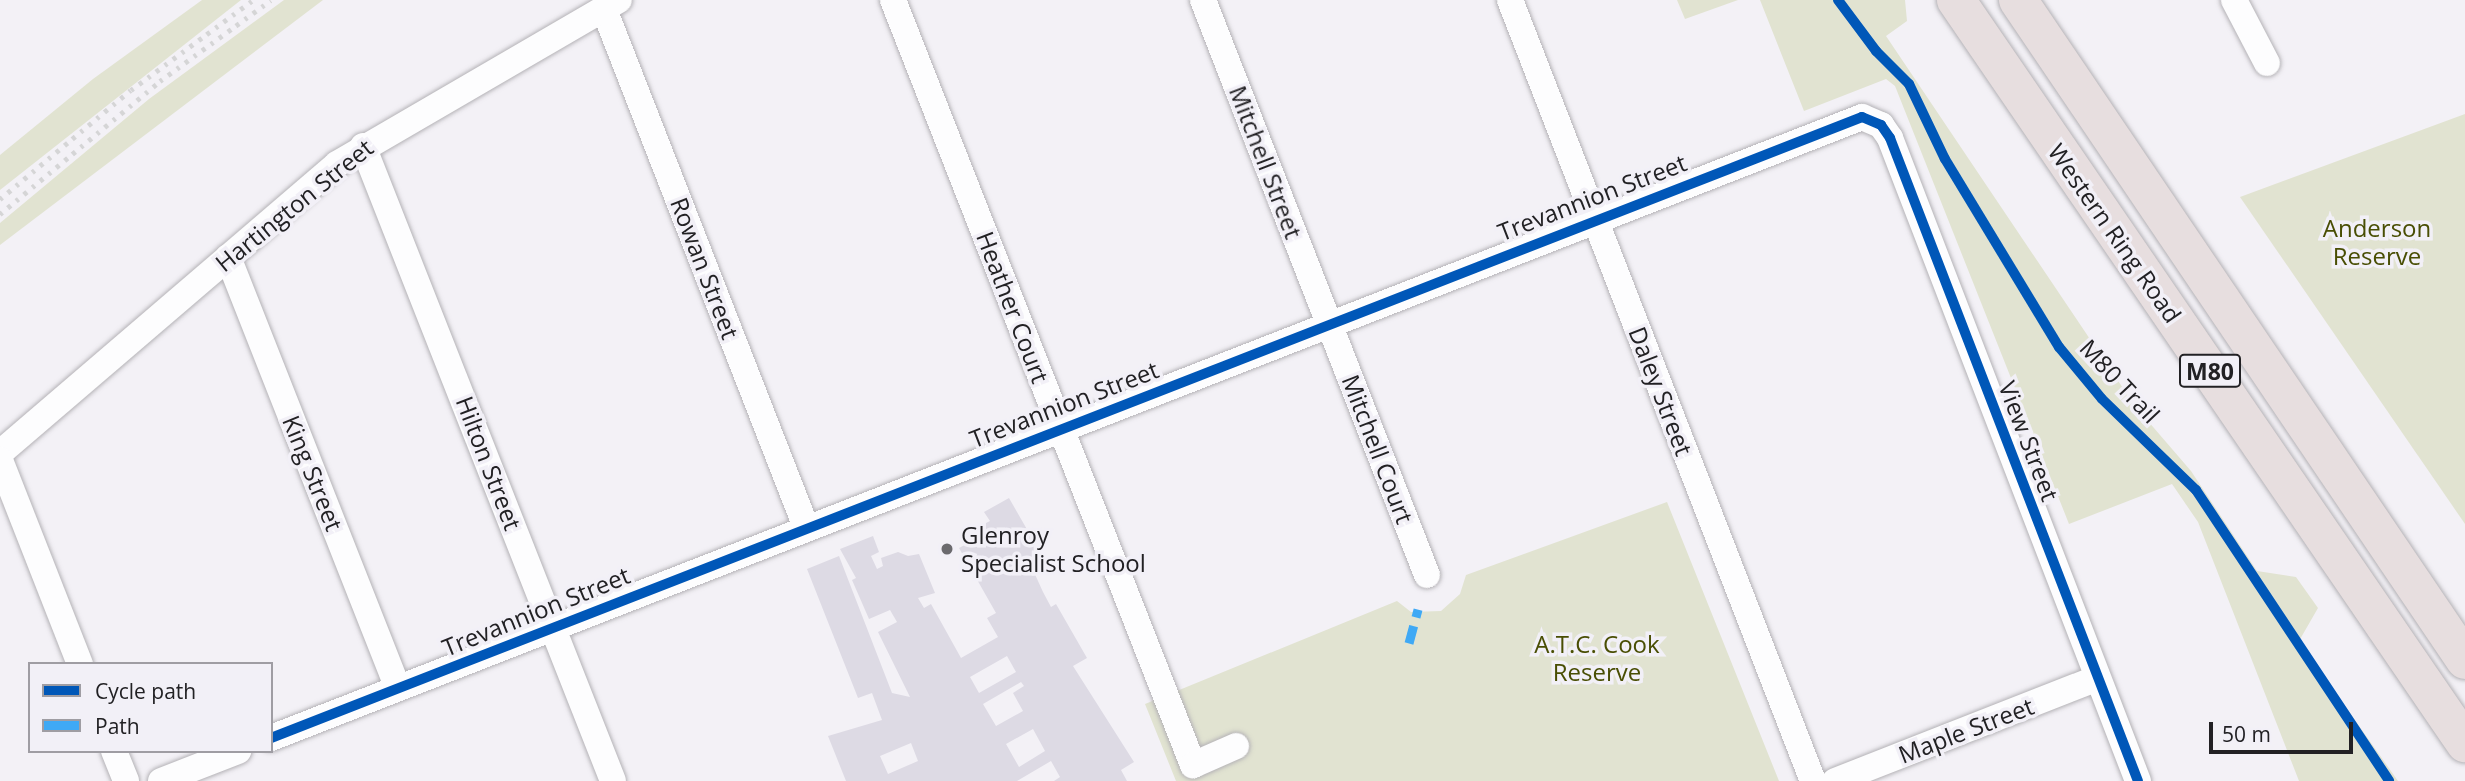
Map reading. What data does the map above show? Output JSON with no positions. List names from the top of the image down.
{
  "streets": {
    "highway": ["Western Ring Road", "M80"],
    "street": [
      "Mitchell Street",
      "Trevannion Street",
      "Hartington Street",
      "Rowan Street",
      "Heather Court",
      "Daley Street",
      "View Street",
      "Mitchell Court",
      "Hilton Street",
      "King Street",
      "Maple Street"
    ],
    "cycle path": ["M80 Trail"]
  },
  "crossings": [
    ["Mitchell Street", "Trevannion Street"],
    ["Mitchell Street", "Mitchell Court"],
    ["Trevannion Street", "Rowan Street"],
    ["Trevannion Street", "Heather Court"],
    ["Trevannion Street", "Daley Street"],
    ["Trevannion Street", "View Street"],
    ["Trevannion Street", "Mitchell Court"],
    ["Trevannion Street", "Hilton Street"],
    ["Trevannion Street", "King Street"],
    ["Hartington Street", "Rowan Street"],
    ["Hartington Street", "Hilton Street"],
    ["Hartington Street", "King Street"],
    ["View Street", "Maple Street"]
  ],
  "parks": ["Anderson Reserve", "A.T.C. Cook Reserve"],
  "places": ["Glenroy Specialist School"],
  "legend": ["Cycle path", "Path"],
  "scale_bar": "50 m"
}
